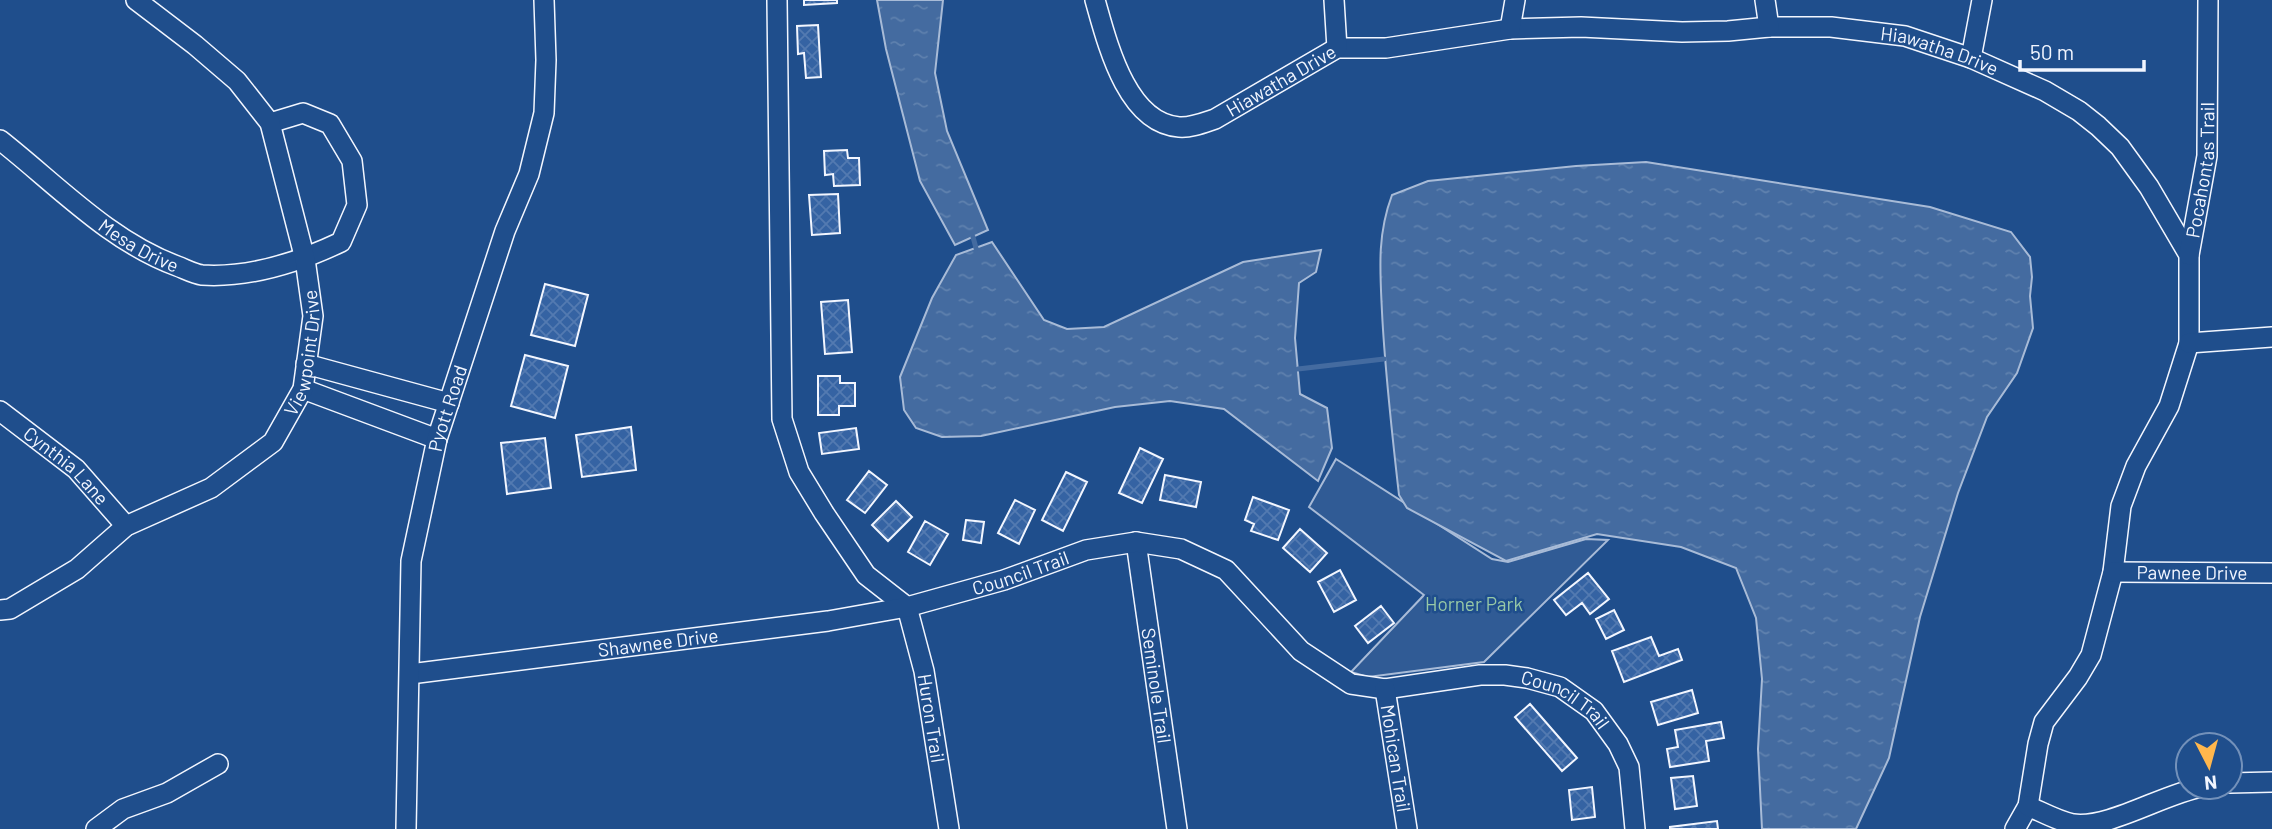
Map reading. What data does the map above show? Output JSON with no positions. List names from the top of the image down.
{
  "streets": {
    "street": [
      "Hiawatha Drive",
      "Pocahontas Trail",
      "Mesa Drive",
      "Viewpoint Drive",
      "Pyott Road",
      "Cynthia Lane",
      "Council Trail",
      "Pawnee Drive",
      "Shawnee Drive",
      "Seminole Trail",
      "Huron Trail",
      "Mohican Trail"
    ]
  },
  "crossings": [
    ["Hiawatha Drive", "Pocahontas Trail"],
    ["Mesa Drive", "Viewpoint Drive"],
    ["Viewpoint Drive", "Cynthia Lane"],
    ["Pyott Road", "Shawnee Drive"],
    ["Council Trail", "Shawnee Drive"],
    ["Council Trail", "Seminole Trail"],
    ["Council Trail", "Huron Trail"],
    ["Council Trail", "Mohican Trail"],
    ["Shawnee Drive", "Huron Trail"]
  ],
  "parks": ["Horner Park"],
  "scale_bar": "50 m",
  "north": "bottom"
}
